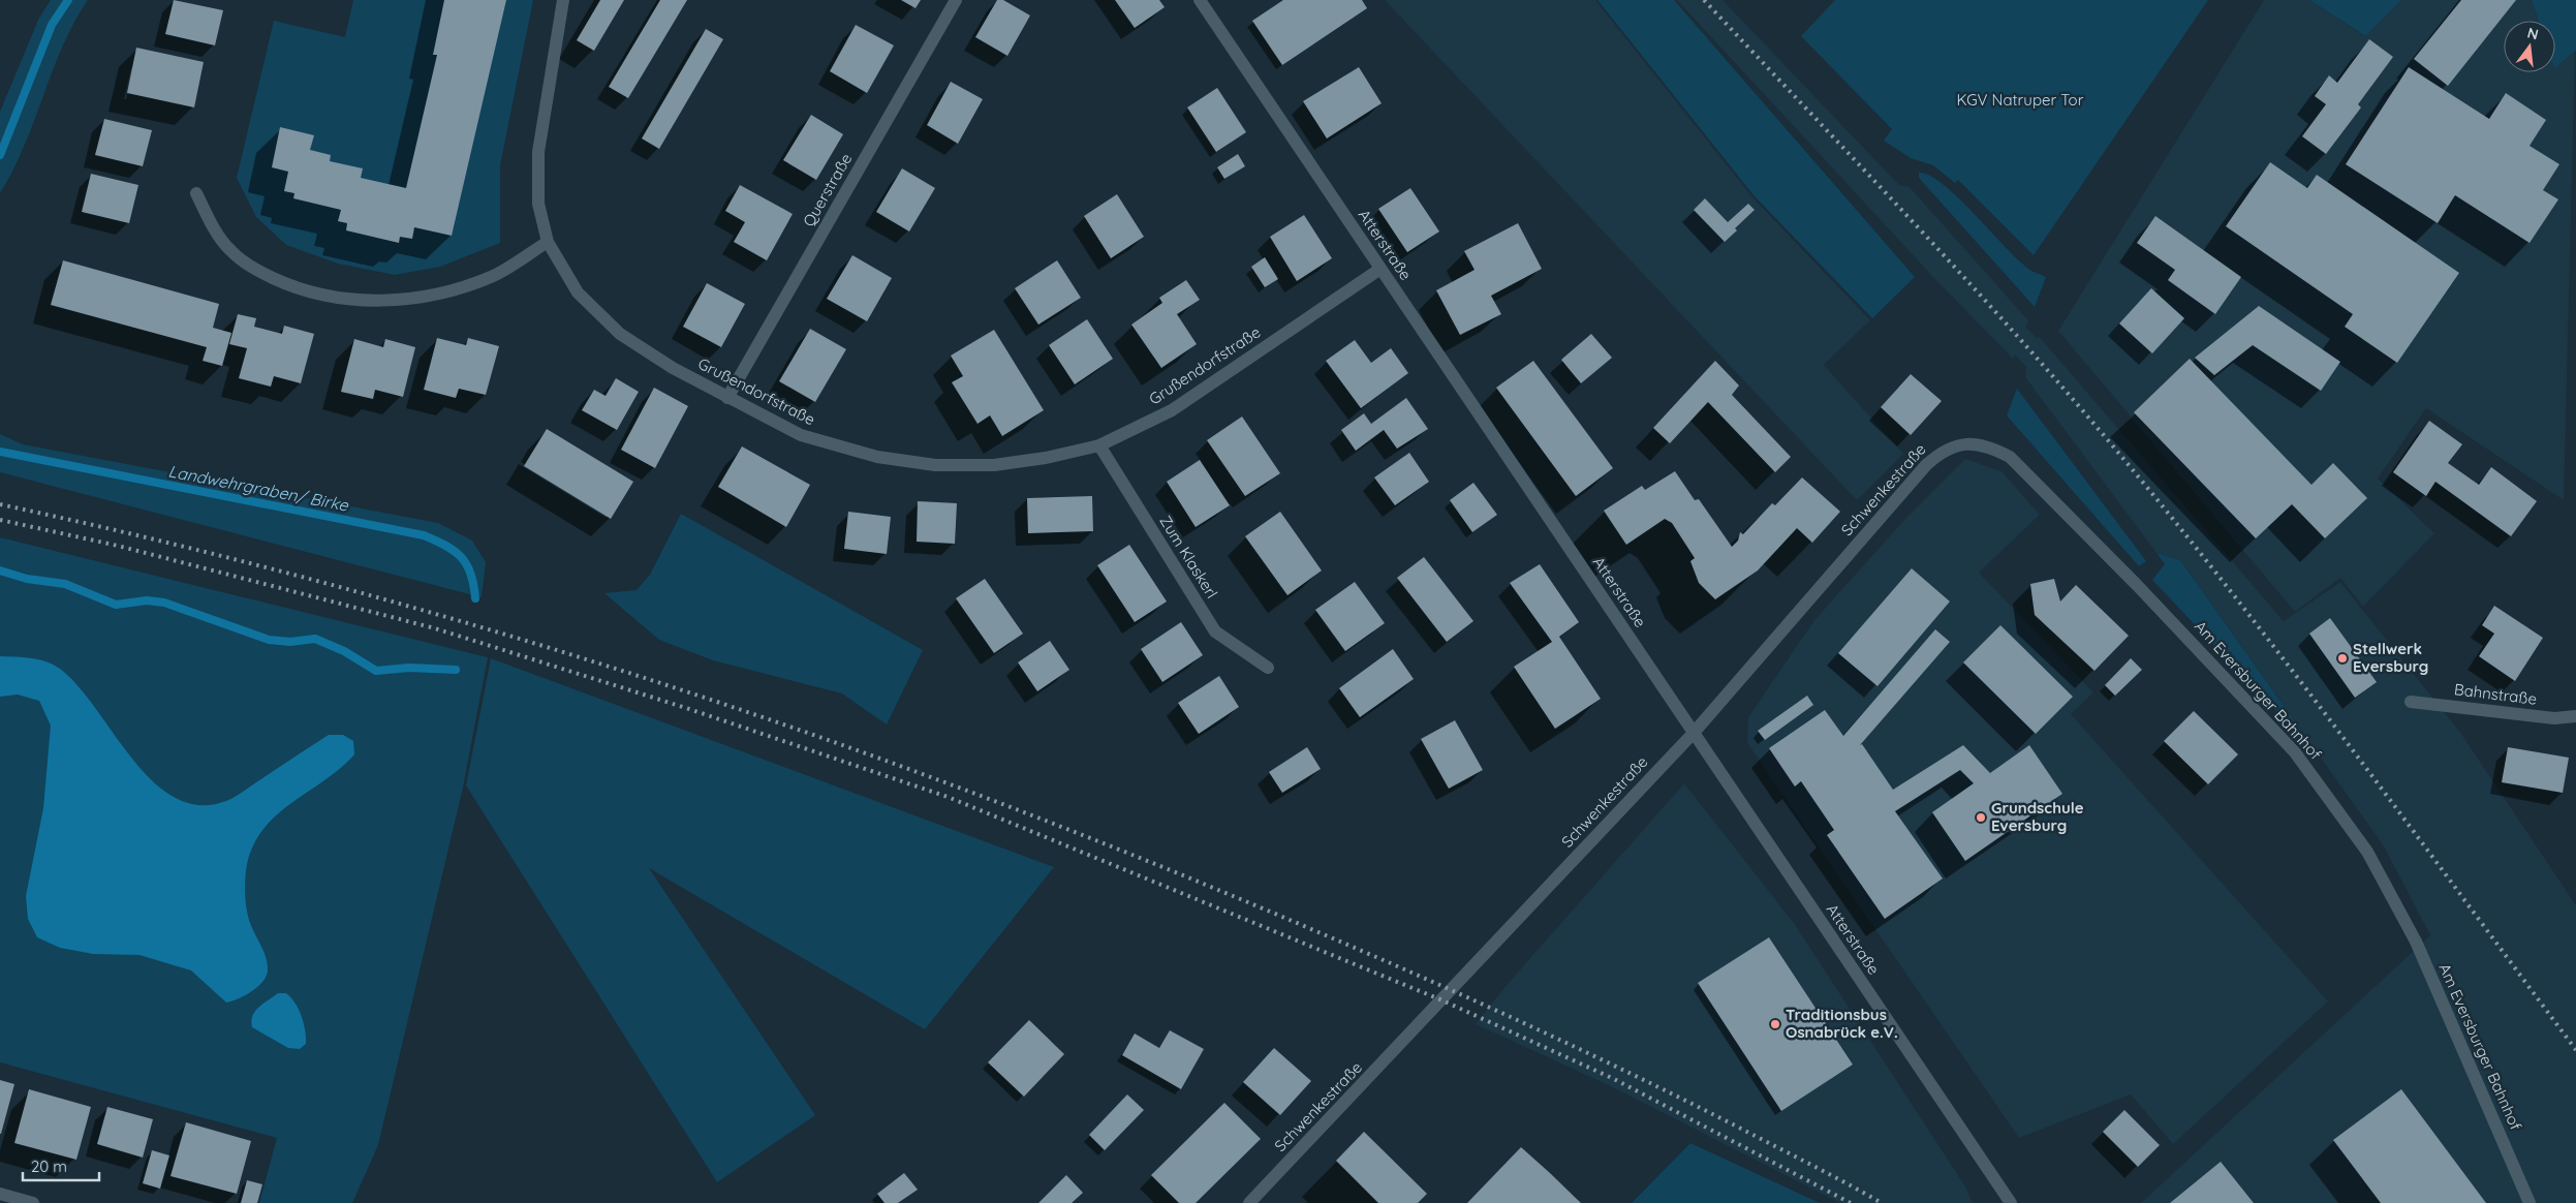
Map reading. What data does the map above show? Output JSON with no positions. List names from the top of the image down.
{
  "streets": {
    "street": [
      "Querstraße",
      "Atterstraße",
      "Grußendorfstraße",
      "Schwenkestraße",
      "Zum Klaskerl",
      "Am Eversburger Bahnhof",
      "Bahnstraße"
    ]
  },
  "crossings": [
    ["Querstraße", "Grußendorfstraße"],
    ["Atterstraße", "Grußendorfstraße"],
    ["Atterstraße", "Schwenkestraße"],
    ["Grußendorfstraße", "Zum Klaskerl"],
    ["Schwenkestraße", "Am Eversburger Bahnhof"]
  ],
  "water": ["Landwehrgraben/ Birke"],
  "parks": ["KGV Natruper Tor"],
  "places": ["Stellwerk Eversburg", "Grundschule Eversburg", "Traditionsbus Osnabrück e.V."],
  "scale_bar": "20 m",
  "north": "top"
}
